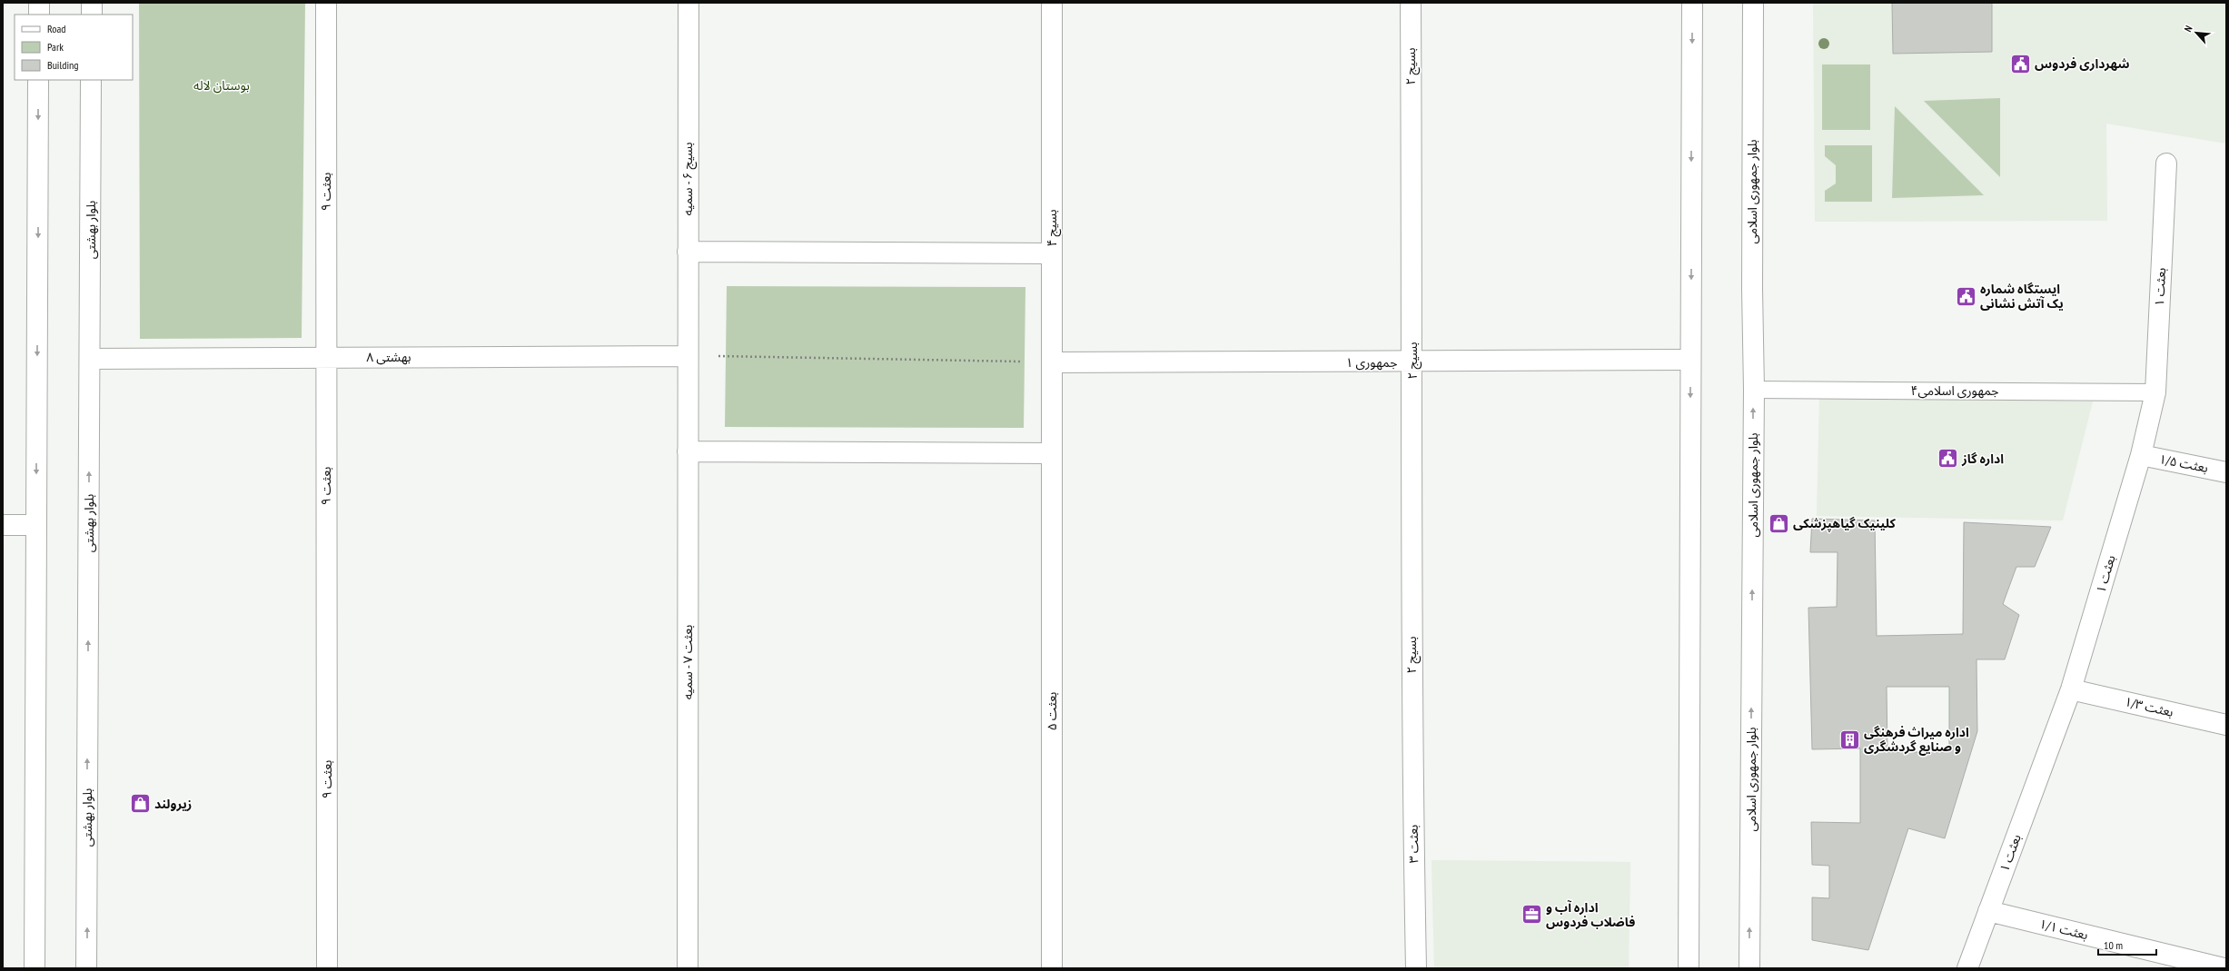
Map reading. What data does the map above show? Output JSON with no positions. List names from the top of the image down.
{
  "streets": {
    "street": [
      "بسیج ۲",
      "بسیج ۶ - سمیه",
      "بعثت ۹",
      "بلوار جمهوری اسلامی",
      "بسیج ۴",
      "بلوار بهشتی",
      "بعثت ۱",
      "بهشتی ۸",
      "جمهوری ۱",
      "بعثت ۱/۵",
      "بعثت ۷ - سمیه",
      "بعثت ۱/۳",
      "بعثت ۵",
      "بعثت ۳",
      "بعثت ۱/۱"
    ],
    "lane": ["جمهوری اسلامی۴"]
  },
  "crossings": [
    ["بسیج ۲", "جمهوری ۱"],
    ["بسیج ۲", "بعثت ۳"],
    ["بسیج ۶ - سمیه", "بهشتی ۸"],
    ["بسیج ۶ - سمیه", "بعثت ۷ - سمیه"],
    ["بعثت ۹", "بهشتی ۸"],
    ["بلوار جمهوری اسلامی", "جمهوری اسلامی۴"],
    ["بسیج ۴", "جمهوری ۱"],
    ["بسیج ۴", "بعثت ۵"],
    ["بلوار بهشتی", "بهشتی ۸"],
    ["بعثت ۱", "جمهوری اسلامی۴"],
    ["بعثت ۱", "بعثت ۱/۵"],
    ["بعثت ۱", "بعثت ۱/۳"],
    ["بعثت ۱", "بعثت ۱/۱"],
    ["بهشتی ۸", "بعثت ۷ - سمیه"]
  ],
  "parks": ["بوستان لاله"],
  "places": {
    "public building": ["شهرداری فردوس", "ایستگاه شماره یک آتش نشانی", "اداره گاز"],
    "shop": ["کلینیک گیاهپزشکی", "زیرولند"],
    "building": ["اداره میراث فرهنگی و صنایع گردشگری"],
    "office": ["اداره آب و فاضلاب فردوس"]
  },
  "legend": ["Road", "Park", "Building"],
  "scale_bar": "10 m",
  "north": "top left"
}
